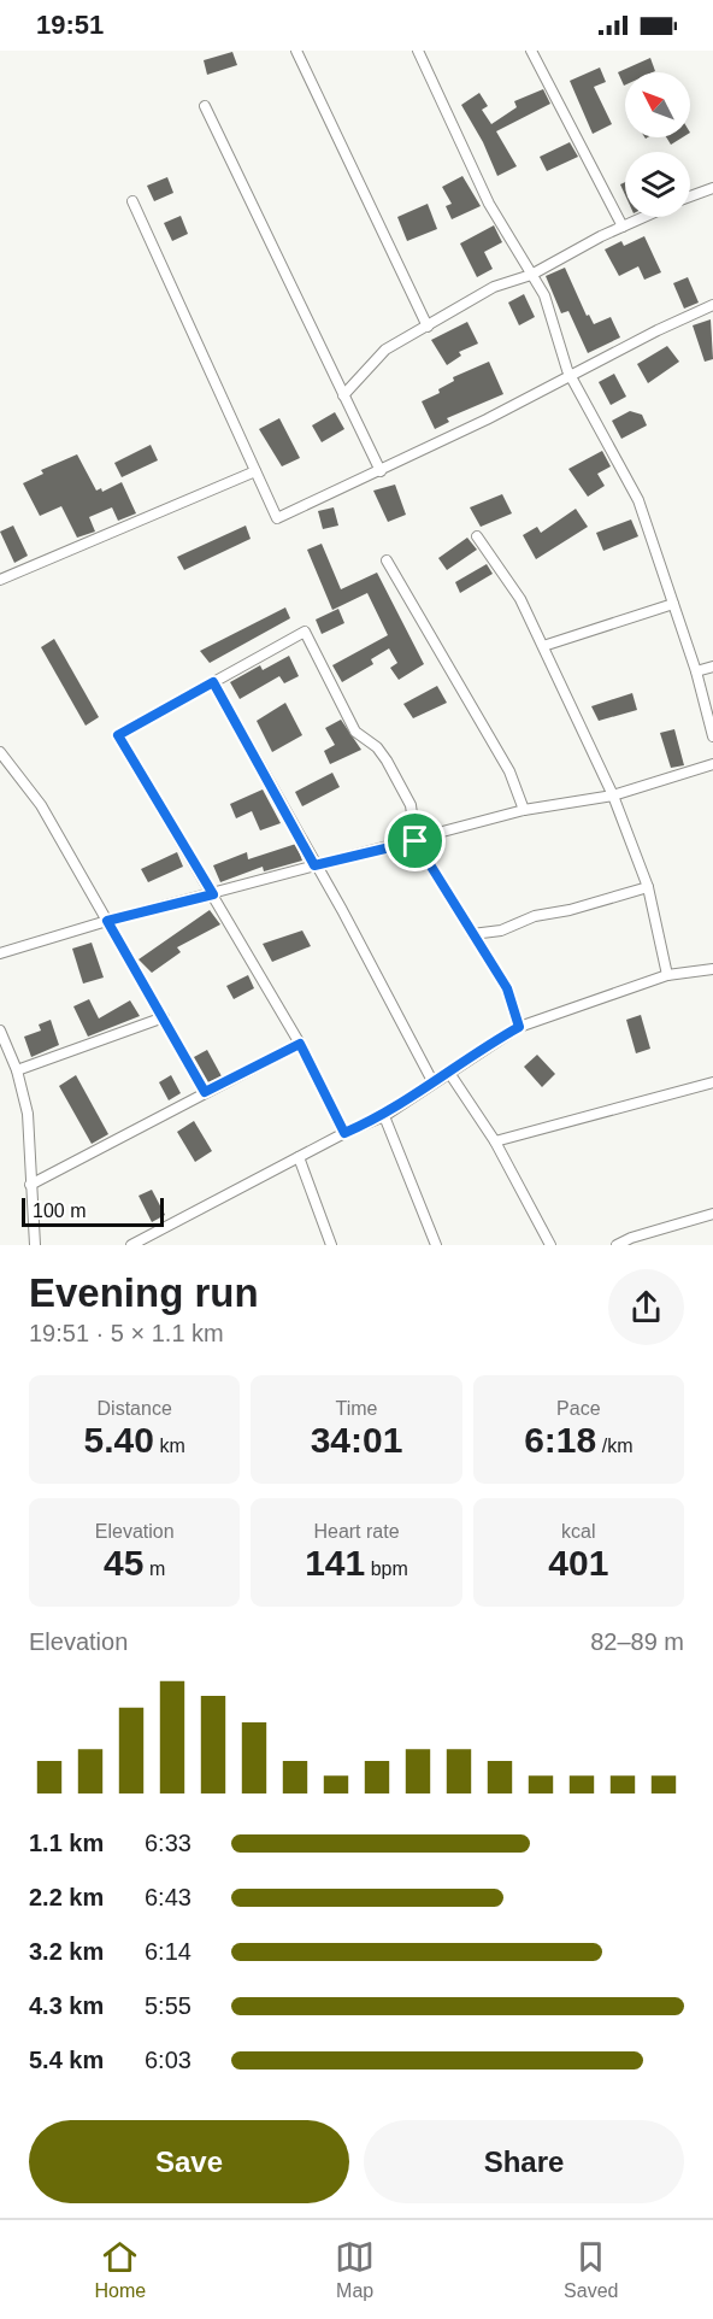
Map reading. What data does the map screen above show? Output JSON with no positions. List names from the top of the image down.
{
  "scale_bar": "100 m",
  "north": "top left",
  "page": {
    "status": "19:51",
    "scale": "100 m",
    "heading": ["Evening run", "19:51 · 5 × 1.1 km"],
    "stats": [
      ["Distance", "5.40 km"],
      ["Time", "34:01"],
      ["Pace", "6:18 /km"],
      ["Elevation", "45 m"],
      ["Heart rate", "141 bpm"],
      ["kcal", "401"]
    ],
    "chart": ["Elevation", "82–89 m"],
    "list": [
      {
        "name": "1.1 km",
        "note": "6:33"
      },
      {
        "name": "2.2 km",
        "note": "6:43"
      },
      {
        "name": "3.2 km",
        "note": "6:14"
      },
      {
        "name": "4.3 km",
        "note": "5:55"
      },
      {
        "name": "5.4 km",
        "note": "6:03"
      }
    ],
    "buttons": ["Save", "Share"],
    "tabs": ["Home", "Map", "Saved"]
  }
}
